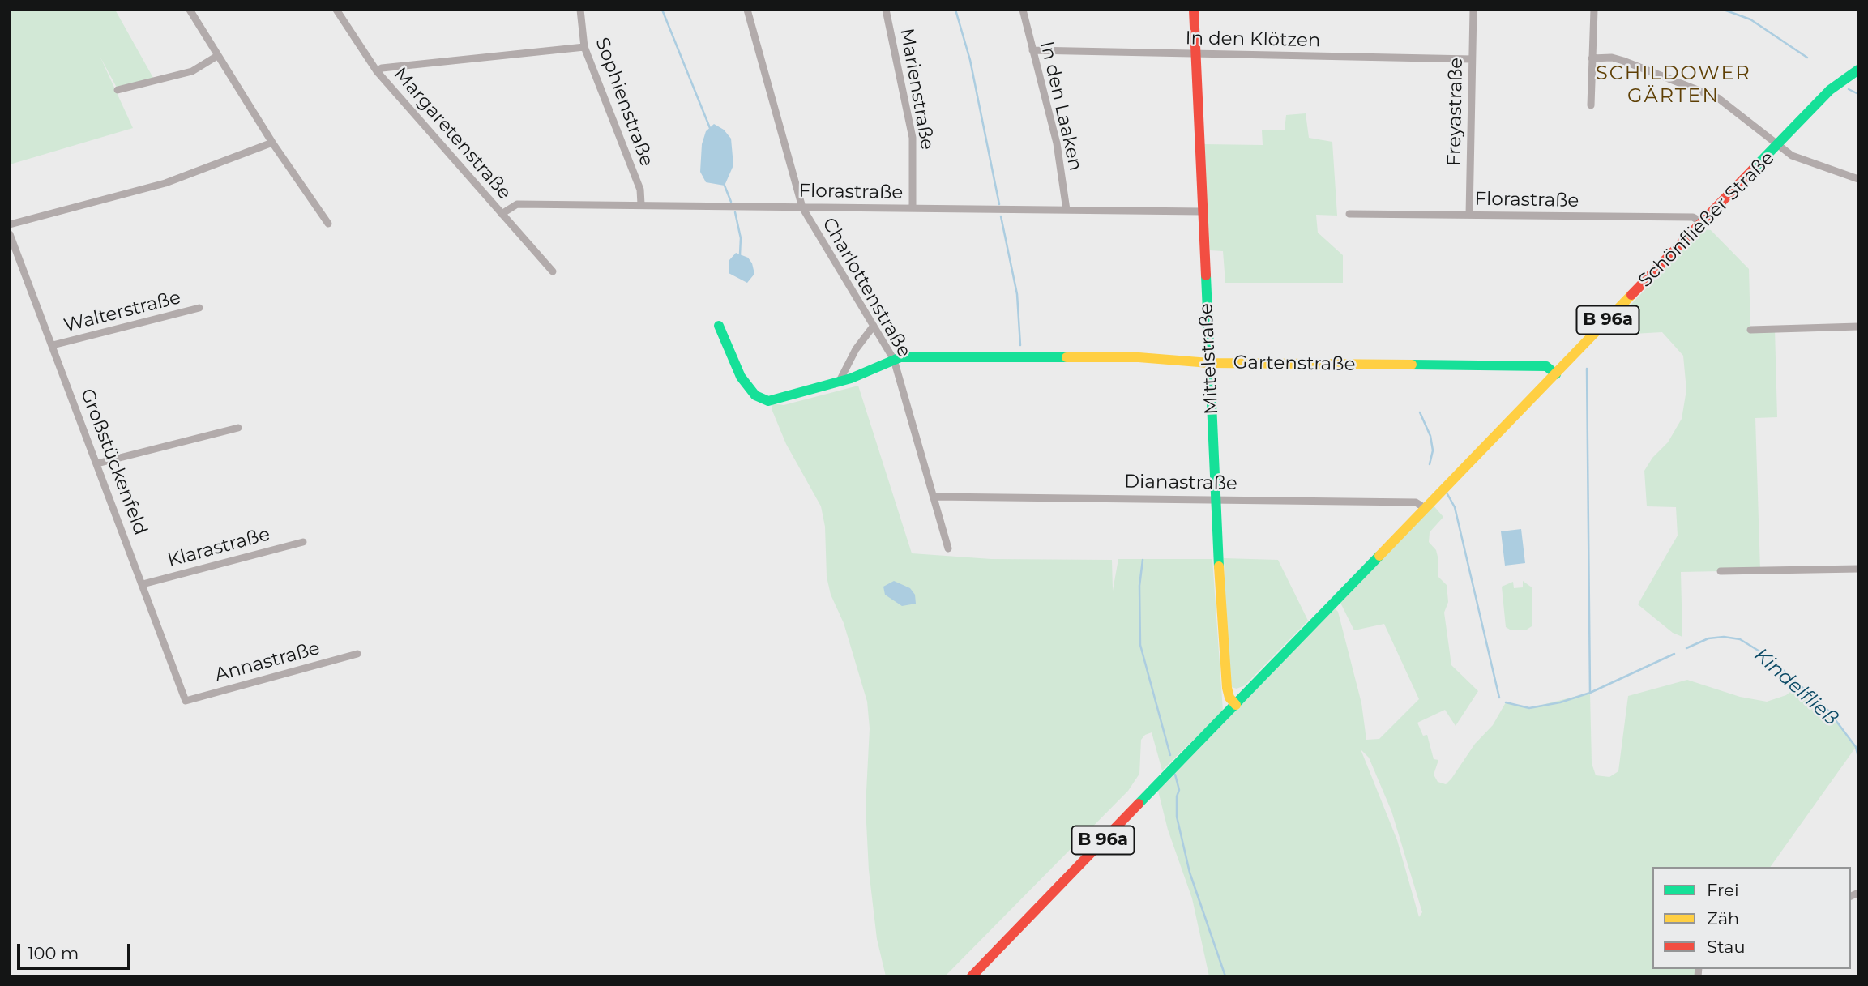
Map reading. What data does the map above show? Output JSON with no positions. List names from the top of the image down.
{
  "streets": {
    "street": [
      "In den Klötzen",
      "Marienstraße",
      "Sophienstraße",
      "In den Laaken",
      "Freyastraße",
      "Margaretenstraße",
      "Florastraße",
      "Schönfließer Straße",
      "Charlottenstraße",
      "Walterstraße",
      "B 96a",
      "Mittelstraße",
      "Gartenstraße",
      "Großstückenfeld",
      "Dianastraße",
      "Klarastraße",
      "Annastraße"
    ]
  },
  "crossings": [
    ["In den Klötzen", "In den Laaken"],
    ["In den Klötzen", "Freyastraße"],
    ["In den Klötzen", "Mittelstraße"],
    ["Marienstraße", "Florastraße"],
    ["Sophienstraße", "Florastraße"],
    ["In den Laaken", "Florastraße"],
    ["Freyastraße", "Florastraße"],
    ["Margaretenstraße", "Florastraße"],
    ["Florastraße", "Schönfließer Straße"],
    ["Florastraße", "Charlottenstraße"],
    ["Florastraße", "Mittelstraße"],
    ["Schönfließer Straße", "B 96a"],
    ["Schönfließer Straße", "Gartenstraße"],
    ["Schönfließer Straße", "Dianastraße"],
    ["Charlottenstraße", "Gartenstraße"],
    ["Charlottenstraße", "Dianastraße"],
    ["Walterstraße", "Großstückenfeld"],
    ["B 96a", "Mittelstraße"],
    ["B 96a", "Dianastraße"],
    ["Mittelstraße", "Gartenstraße"],
    ["Mittelstraße", "Dianastraße"],
    ["Großstückenfeld", "Klarastraße"],
    ["Großstückenfeld", "Annastraße"]
  ],
  "districts": ["SCHILDOWER GÄRTEN"],
  "water": ["Kindelfließ"],
  "legend": ["Frei", "Zäh", "Stau"],
  "scale_bar": "100 m"
}
